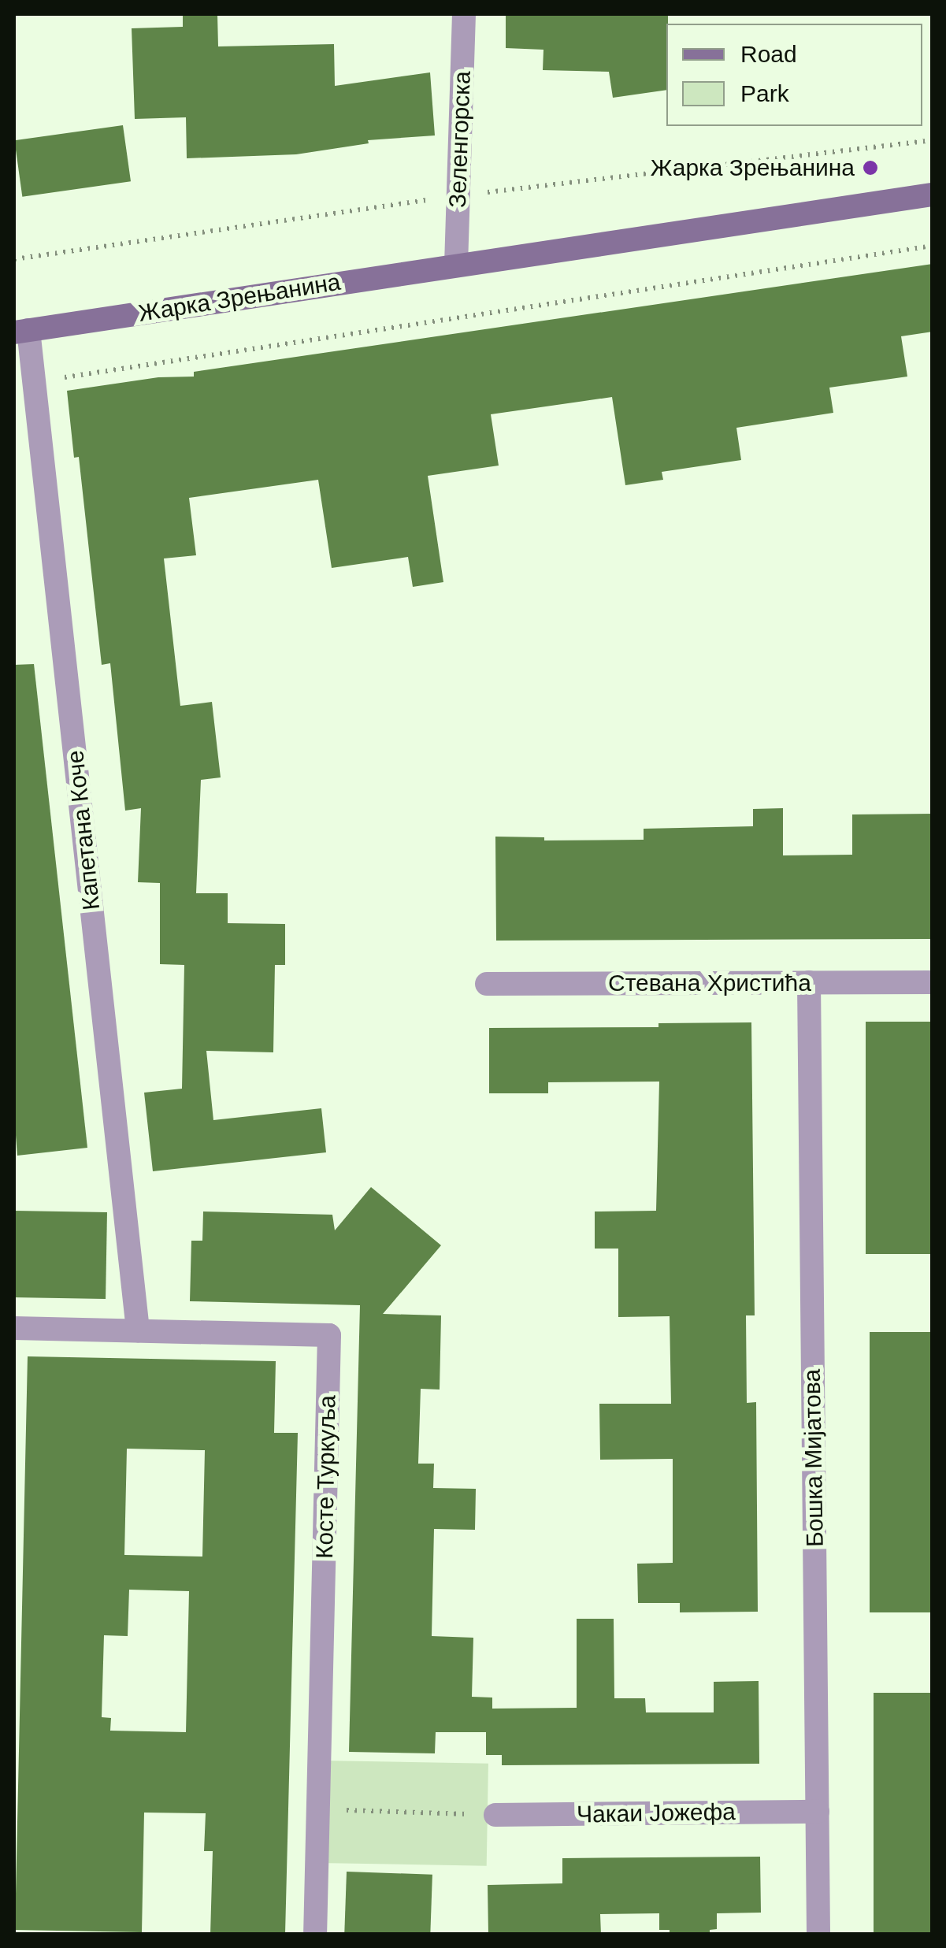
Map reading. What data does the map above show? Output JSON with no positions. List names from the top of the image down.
{
  "streets": {
    "main road": ["Жарка Зрењанина"],
    "street": [
      "Зеленгорска",
      "Капетана Коче",
      "Стевана Христића",
      "Бошка Мијатова",
      "Косте Туркуља",
      "Чакаи Јожефа"
    ]
  },
  "crossings": [
    ["Зеленгорска", "Жарка Зрењанина"],
    ["Жарка Зрењанина", "Капетана Коче"],
    ["Капетана Коче", "Косте Туркуља"],
    ["Стевана Христића", "Бошка Мијатова"],
    ["Бошка Мијатова", "Чакаи Јожефа"]
  ],
  "places": ["Жарка Зрењанина"],
  "legend": ["Road", "Park"]
}
